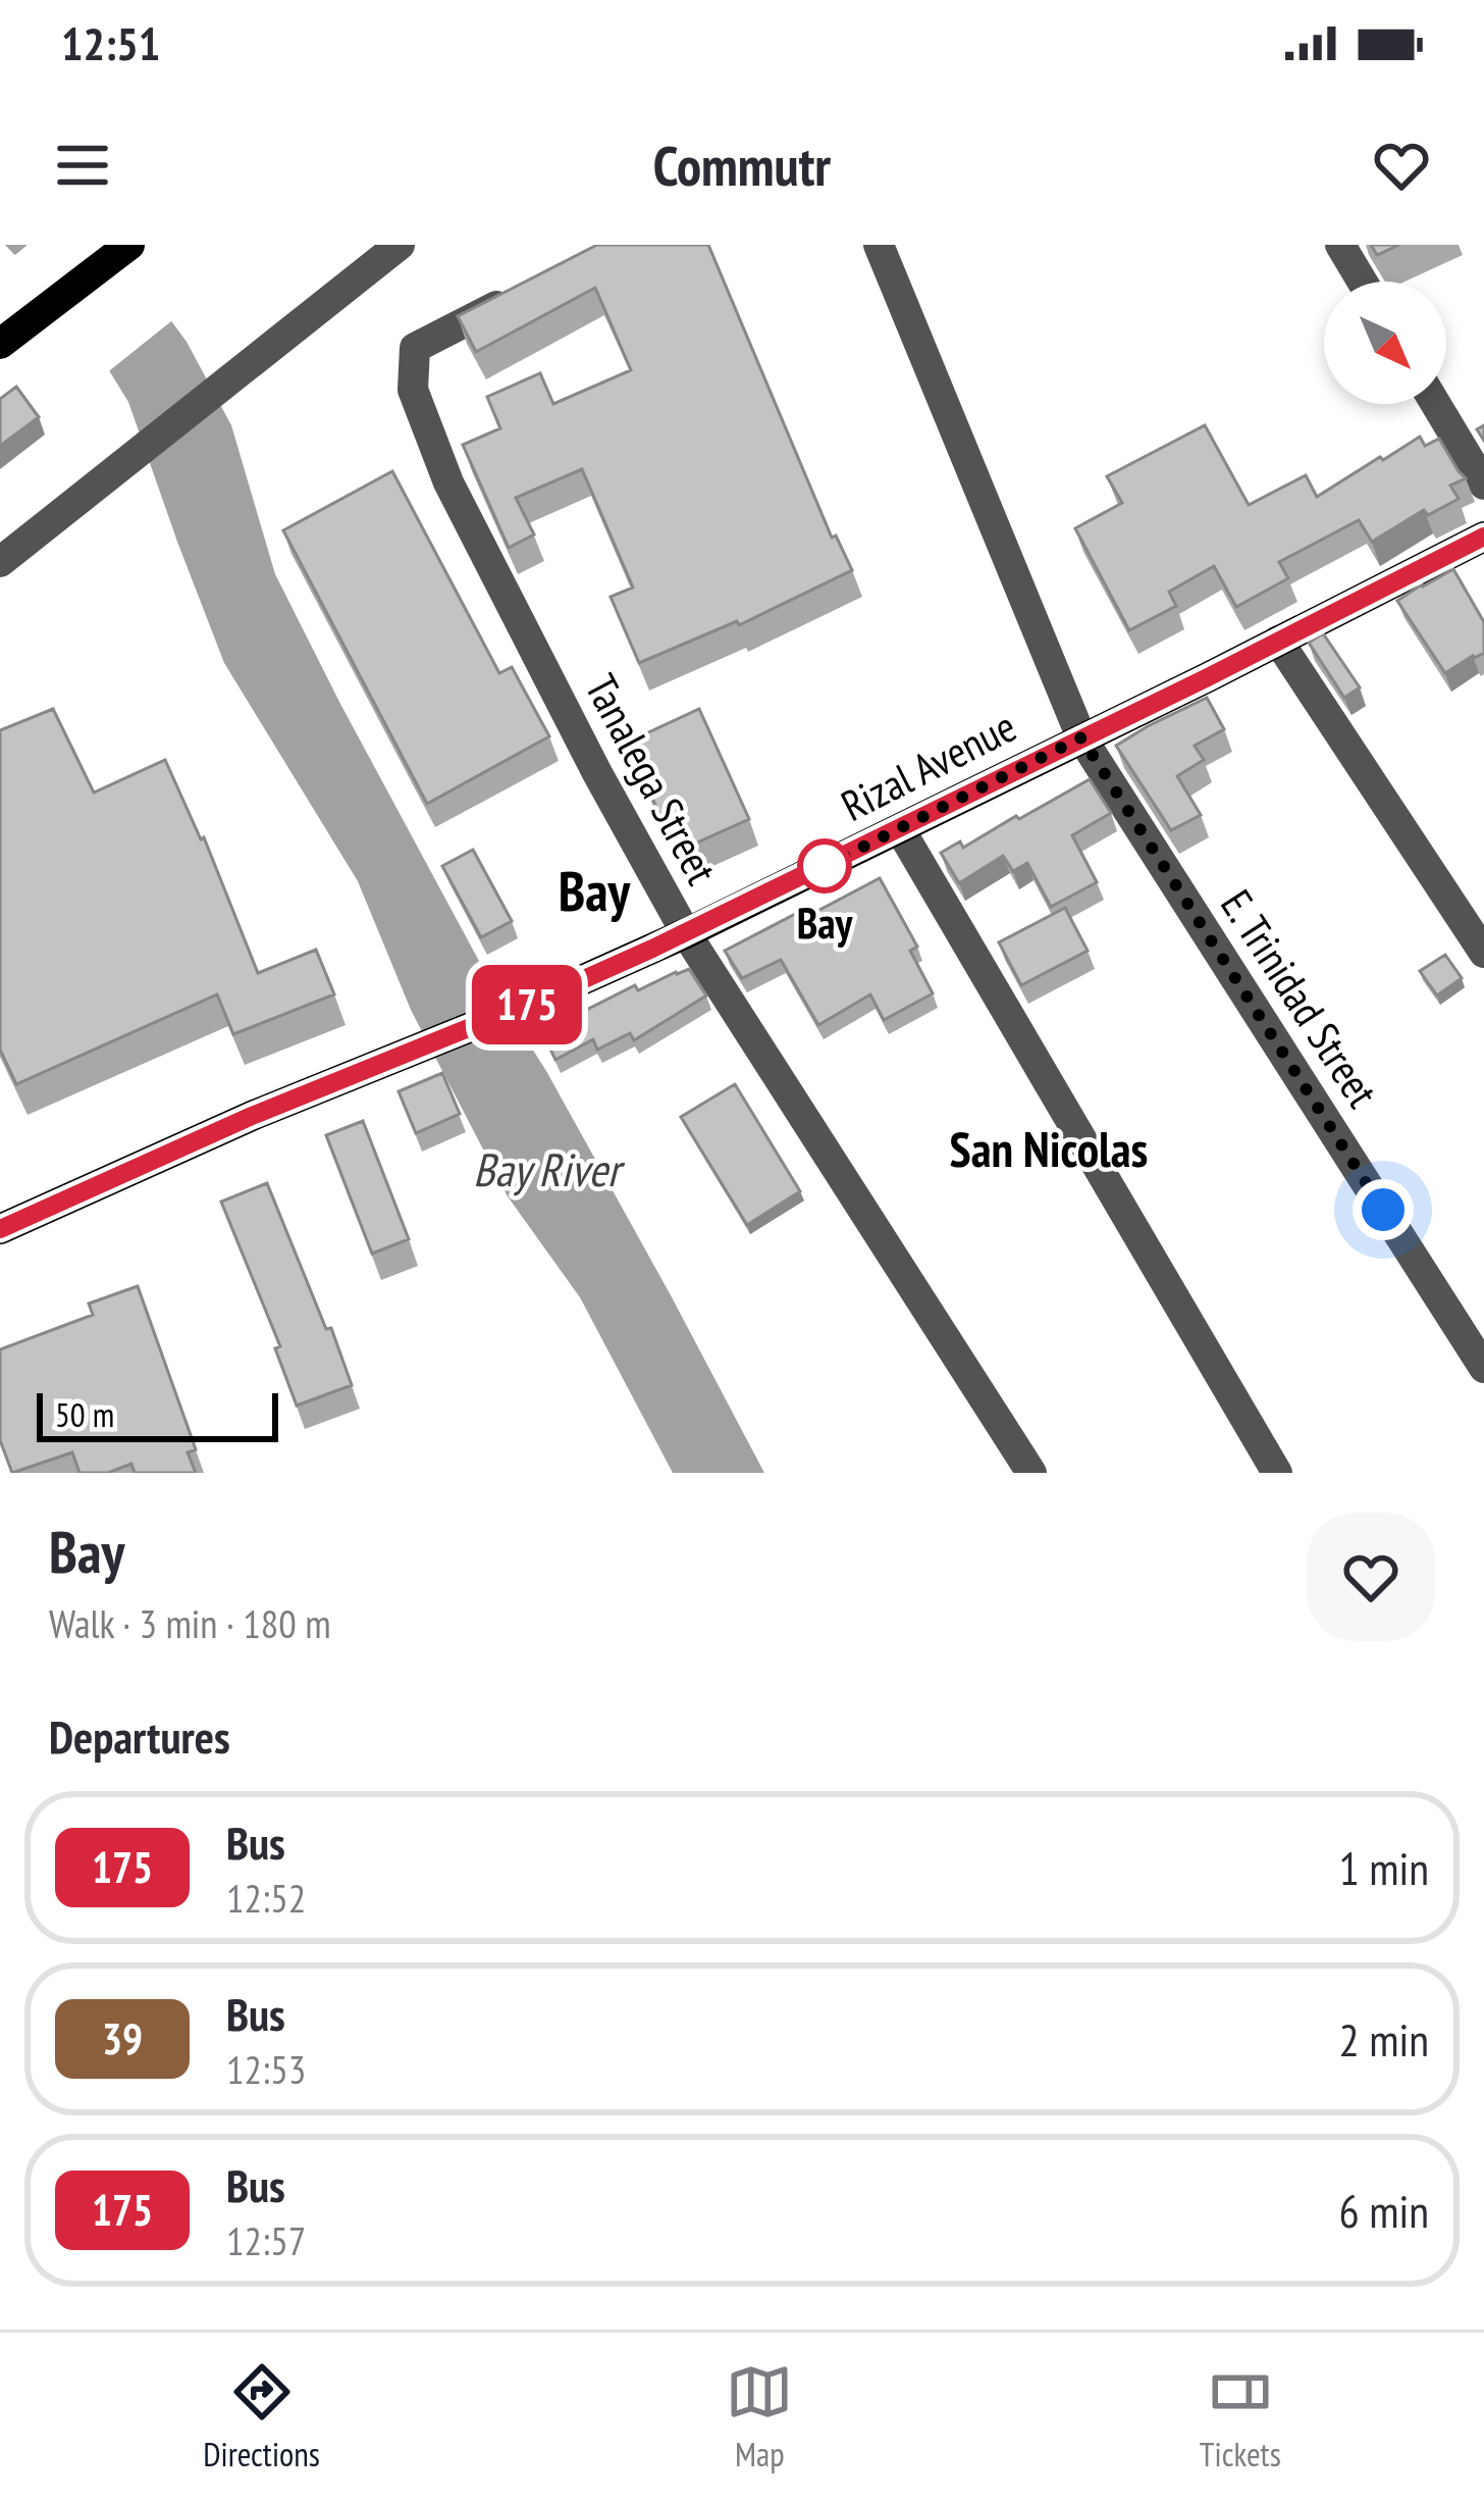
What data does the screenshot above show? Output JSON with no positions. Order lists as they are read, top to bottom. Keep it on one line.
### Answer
{"streets":{"main road":["Rizal Avenue"],"street":["Tanalega Street","E. Trinidad Street"]},"crossings":[["Rizal Avenue","Tanalega Street"],["Rizal Avenue","E. Trinidad Street"]],"districts":["Bay","San Nicolas"],"water":["Bay River"],"places":["Bay"],"lines":["bus line 175"],"scale_bar":"50 m","north":"bottom right","page":{"status":"12:51","header":"Commutr","on_map":"175","scale":"50 m","heading":[["Bay","Walk · 3 min · 180 m"],"Departures"],"list":[{"mark":"175","name":"Bus","note":"12:52","value":"1 min"},{"mark":"39","name":"Bus","note":"12:53","value":"2 min"},{"mark":"175","name":"Bus","note":"12:57","value":"6 min"}],"tabs":["Directions","Map","Tickets"]}}
